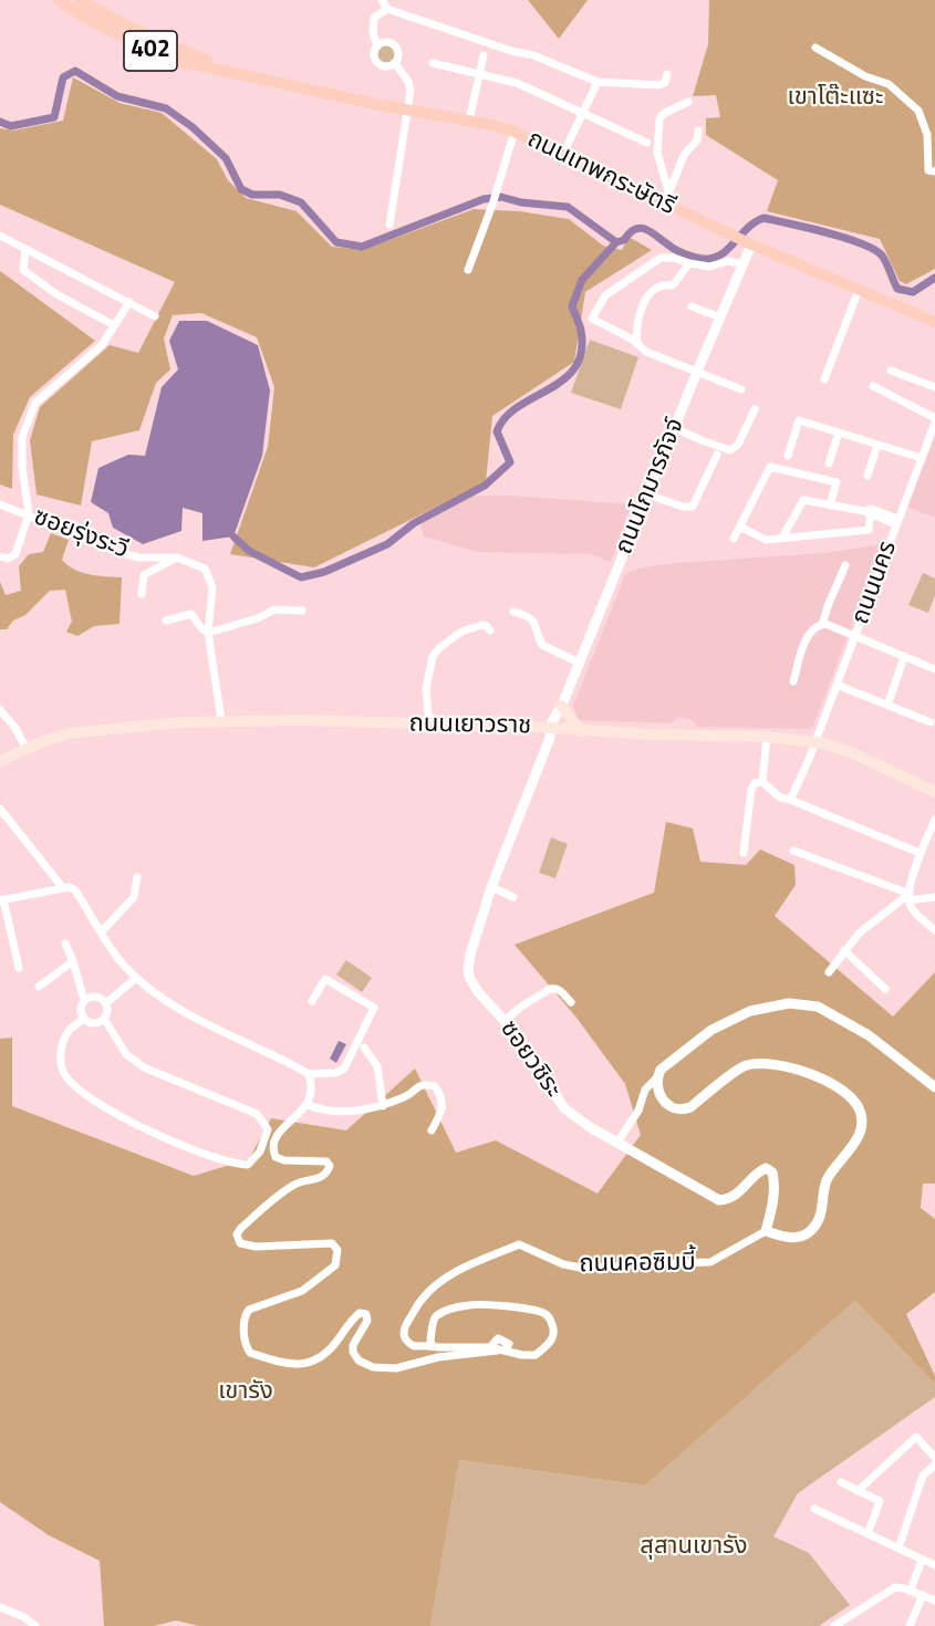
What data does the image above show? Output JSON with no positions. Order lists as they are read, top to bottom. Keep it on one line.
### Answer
{"streets":{"main road":["402","ถนนเทพกระษัตรี","ถนนเยาวราช"],"street":["ถนนโกมารภัจจ์","ซอยรุ่งระวี","ถนนนคร","ซอยวชิระ","ถนนคอซิมบี้"]},"crossings":[["ถนนเทพกระษัตรี","ถนนโกมารภัจจ์"],["ถนนโกมารภัจจ์","ถนนเยาวราช"],["ถนนโกมารภัจจ์","ซอยวชิระ"],["ซอยรุ่งระวี","ถนนเยาวราช"],["ถนนนคร","ถนนเยาวราช"],["ถนนเยาวราช","ซอยวชิระ"],["ซอยวชิระ","ถนนคอซิมบี้"]],"parks":["เขาโต๊ะแซะ","เขารัง","สุสานเขารัง"]}
